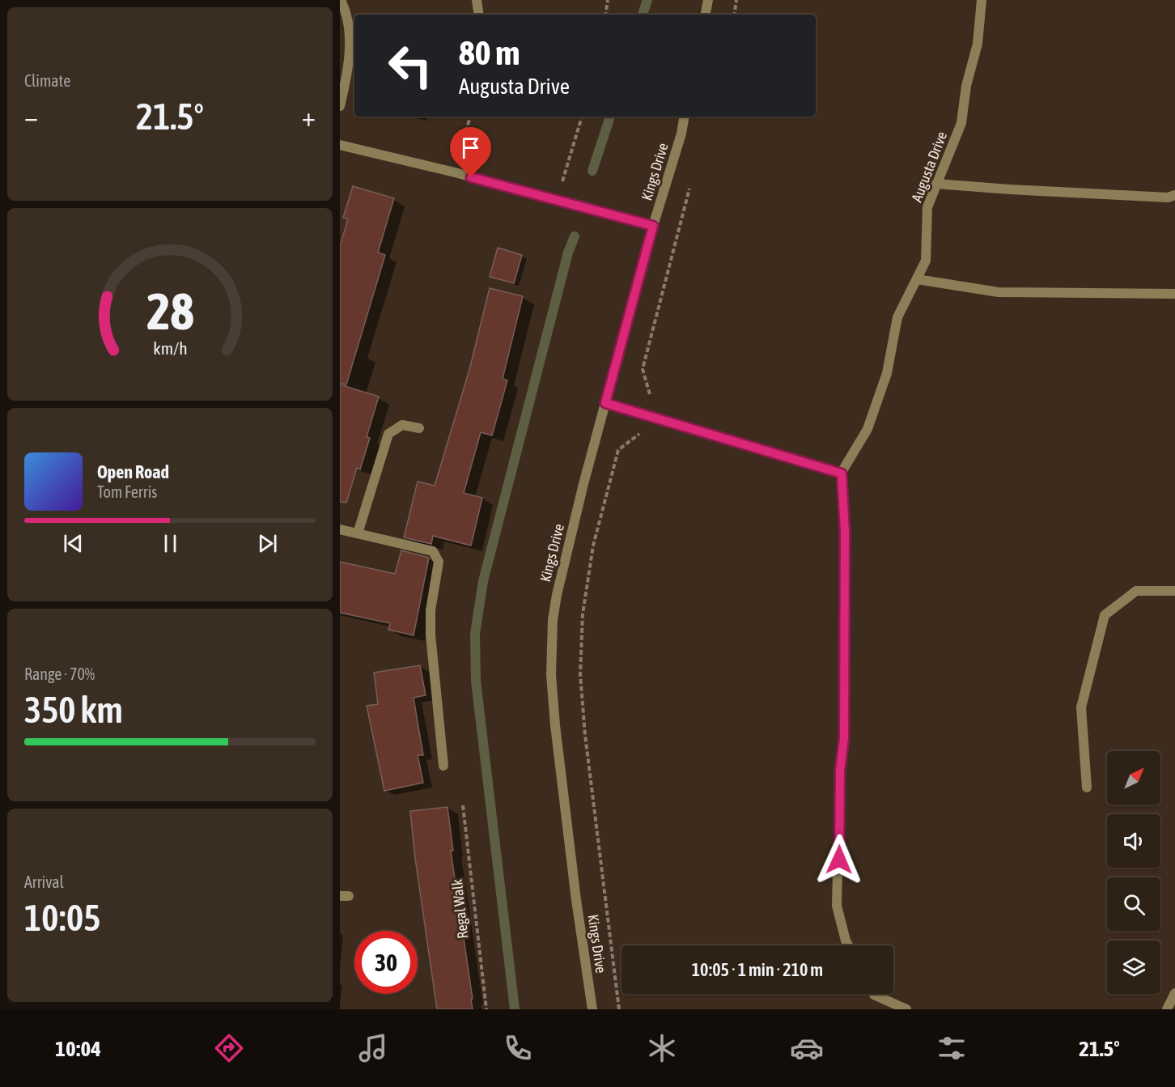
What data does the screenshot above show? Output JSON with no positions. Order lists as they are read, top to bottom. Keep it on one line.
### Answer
{"streets":{"street":["Augusta Drive","Kings Drive"],"path":["Regal Walk"]},"north":"top right","page":{"tile":["Climate",["Range · 70%","350 km"],["Arrival","10:05"]],"turn":["80 m","Augusta Drive"],"heat":["−","21.5°","+"],"song":["Open Road","Tom Ferris"],"limit":"30","trip":"10:05 · 1 min · 210 m","tabs":["10:04","21.5°"],"gauge":["28","km/h"]}}
